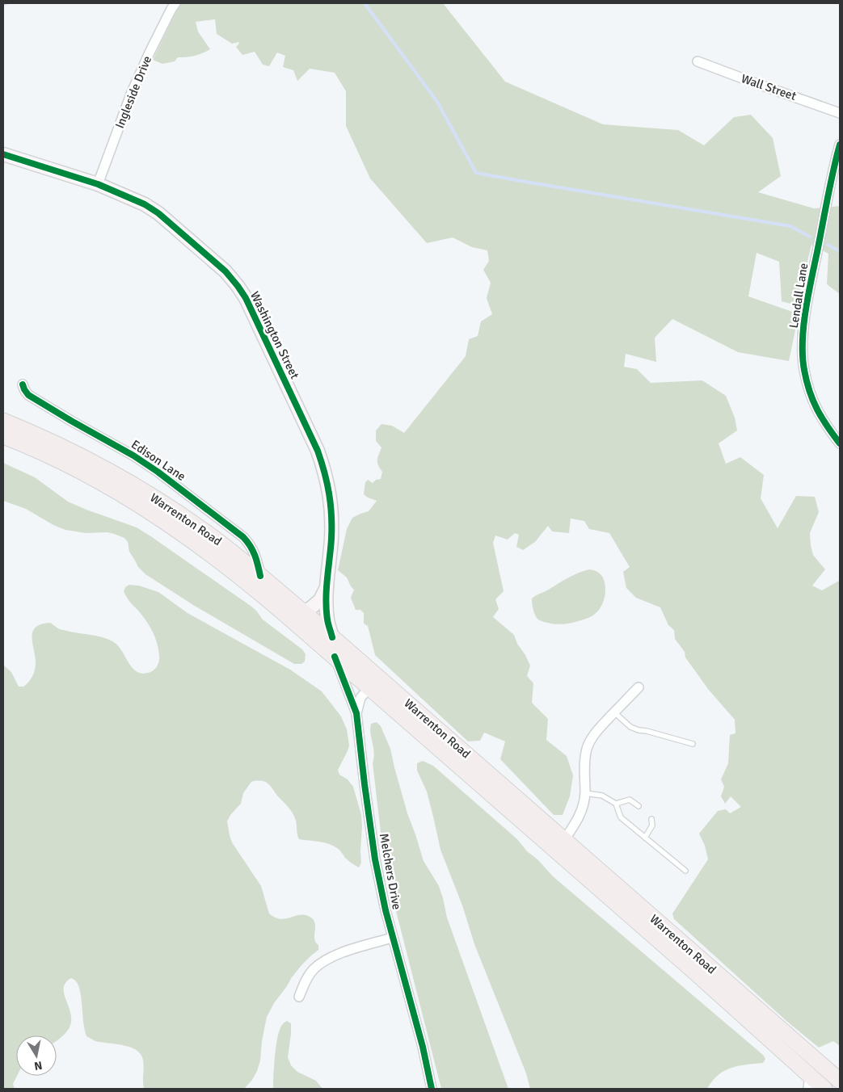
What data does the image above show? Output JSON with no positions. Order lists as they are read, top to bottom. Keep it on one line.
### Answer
{"streets":{"main road":["Warrenton Road"],"street":["Wall Street","Ingleside Drive","Lendall Lane","Washington Street","Edison Lane","Melchers Drive"]},"crossings":[["Ingleside Drive","Washington Street"],["Washington Street","Warrenton Road"],["Edison Lane","Warrenton Road"],["Warrenton Road","Melchers Drive"]],"north":"bottom"}
